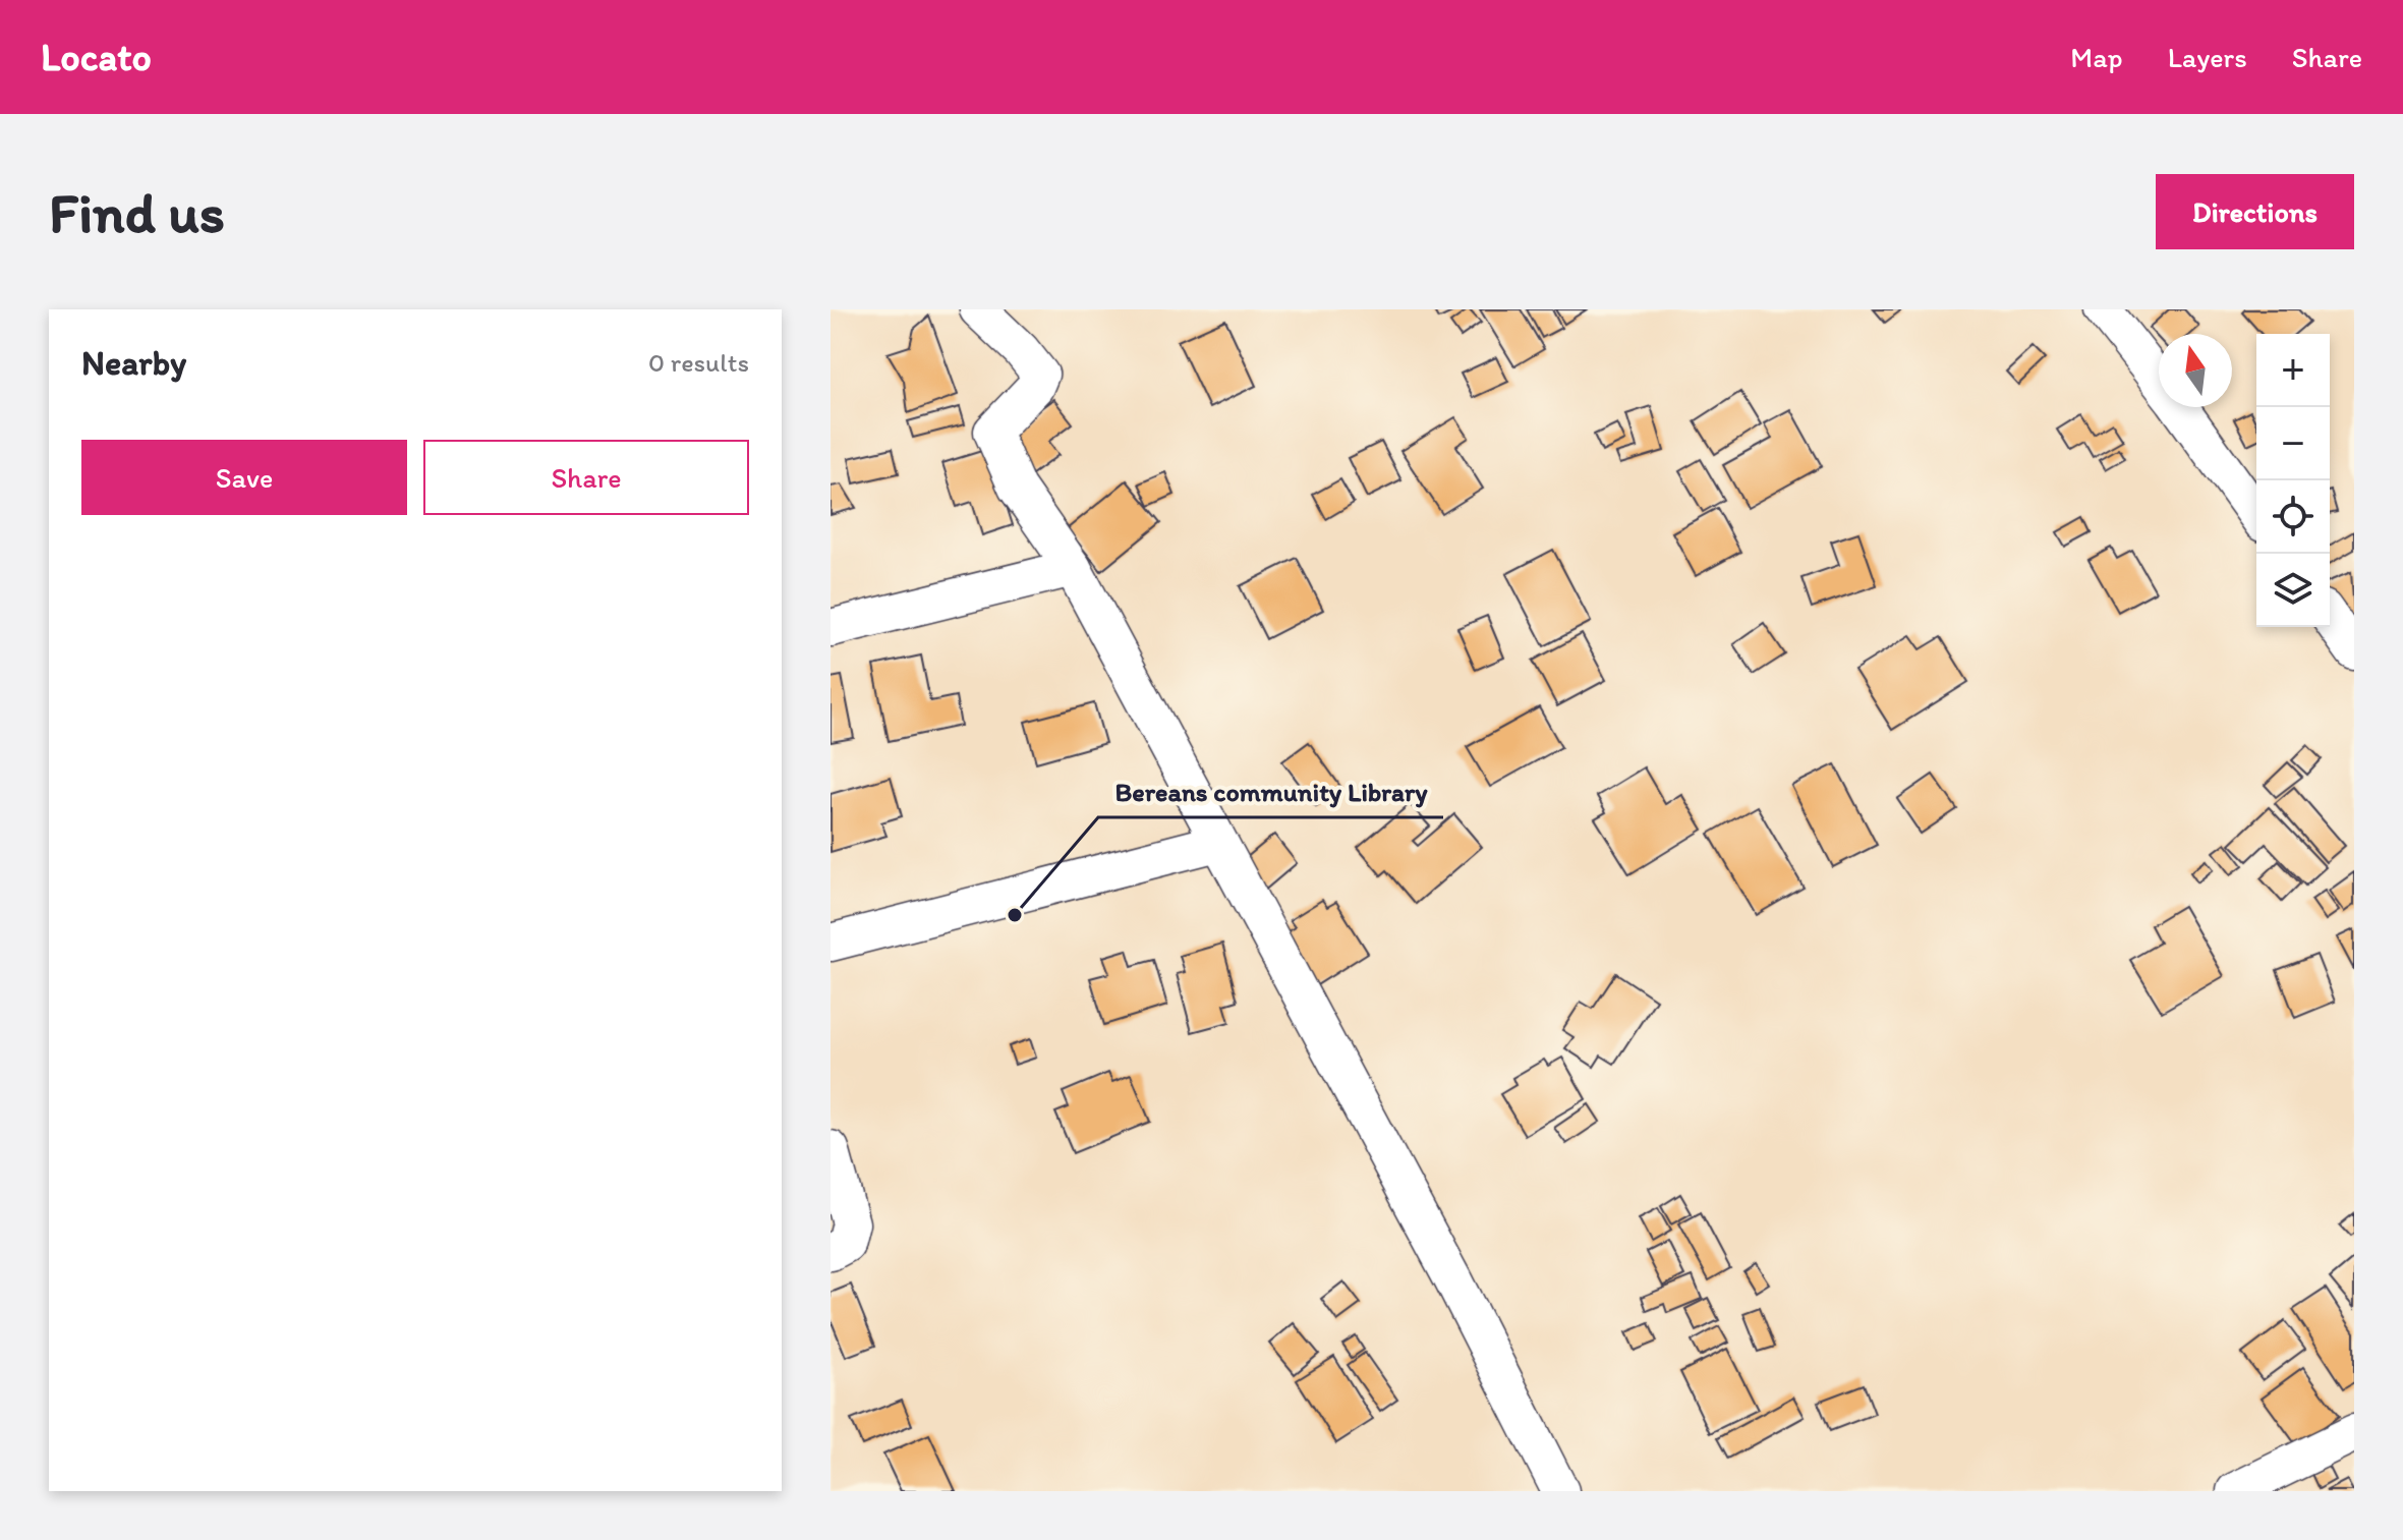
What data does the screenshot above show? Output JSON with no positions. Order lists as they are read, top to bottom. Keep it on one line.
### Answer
{"places":["Bereans community Library"],"north":"top","page":{"header":"Locato","nav":["Map","Layers","Share"],"buttons":["Directions",["Save","Share"]],"title":"Find us","heading":["Nearby","0 results"],"map_buttons":["+","−"]}}
